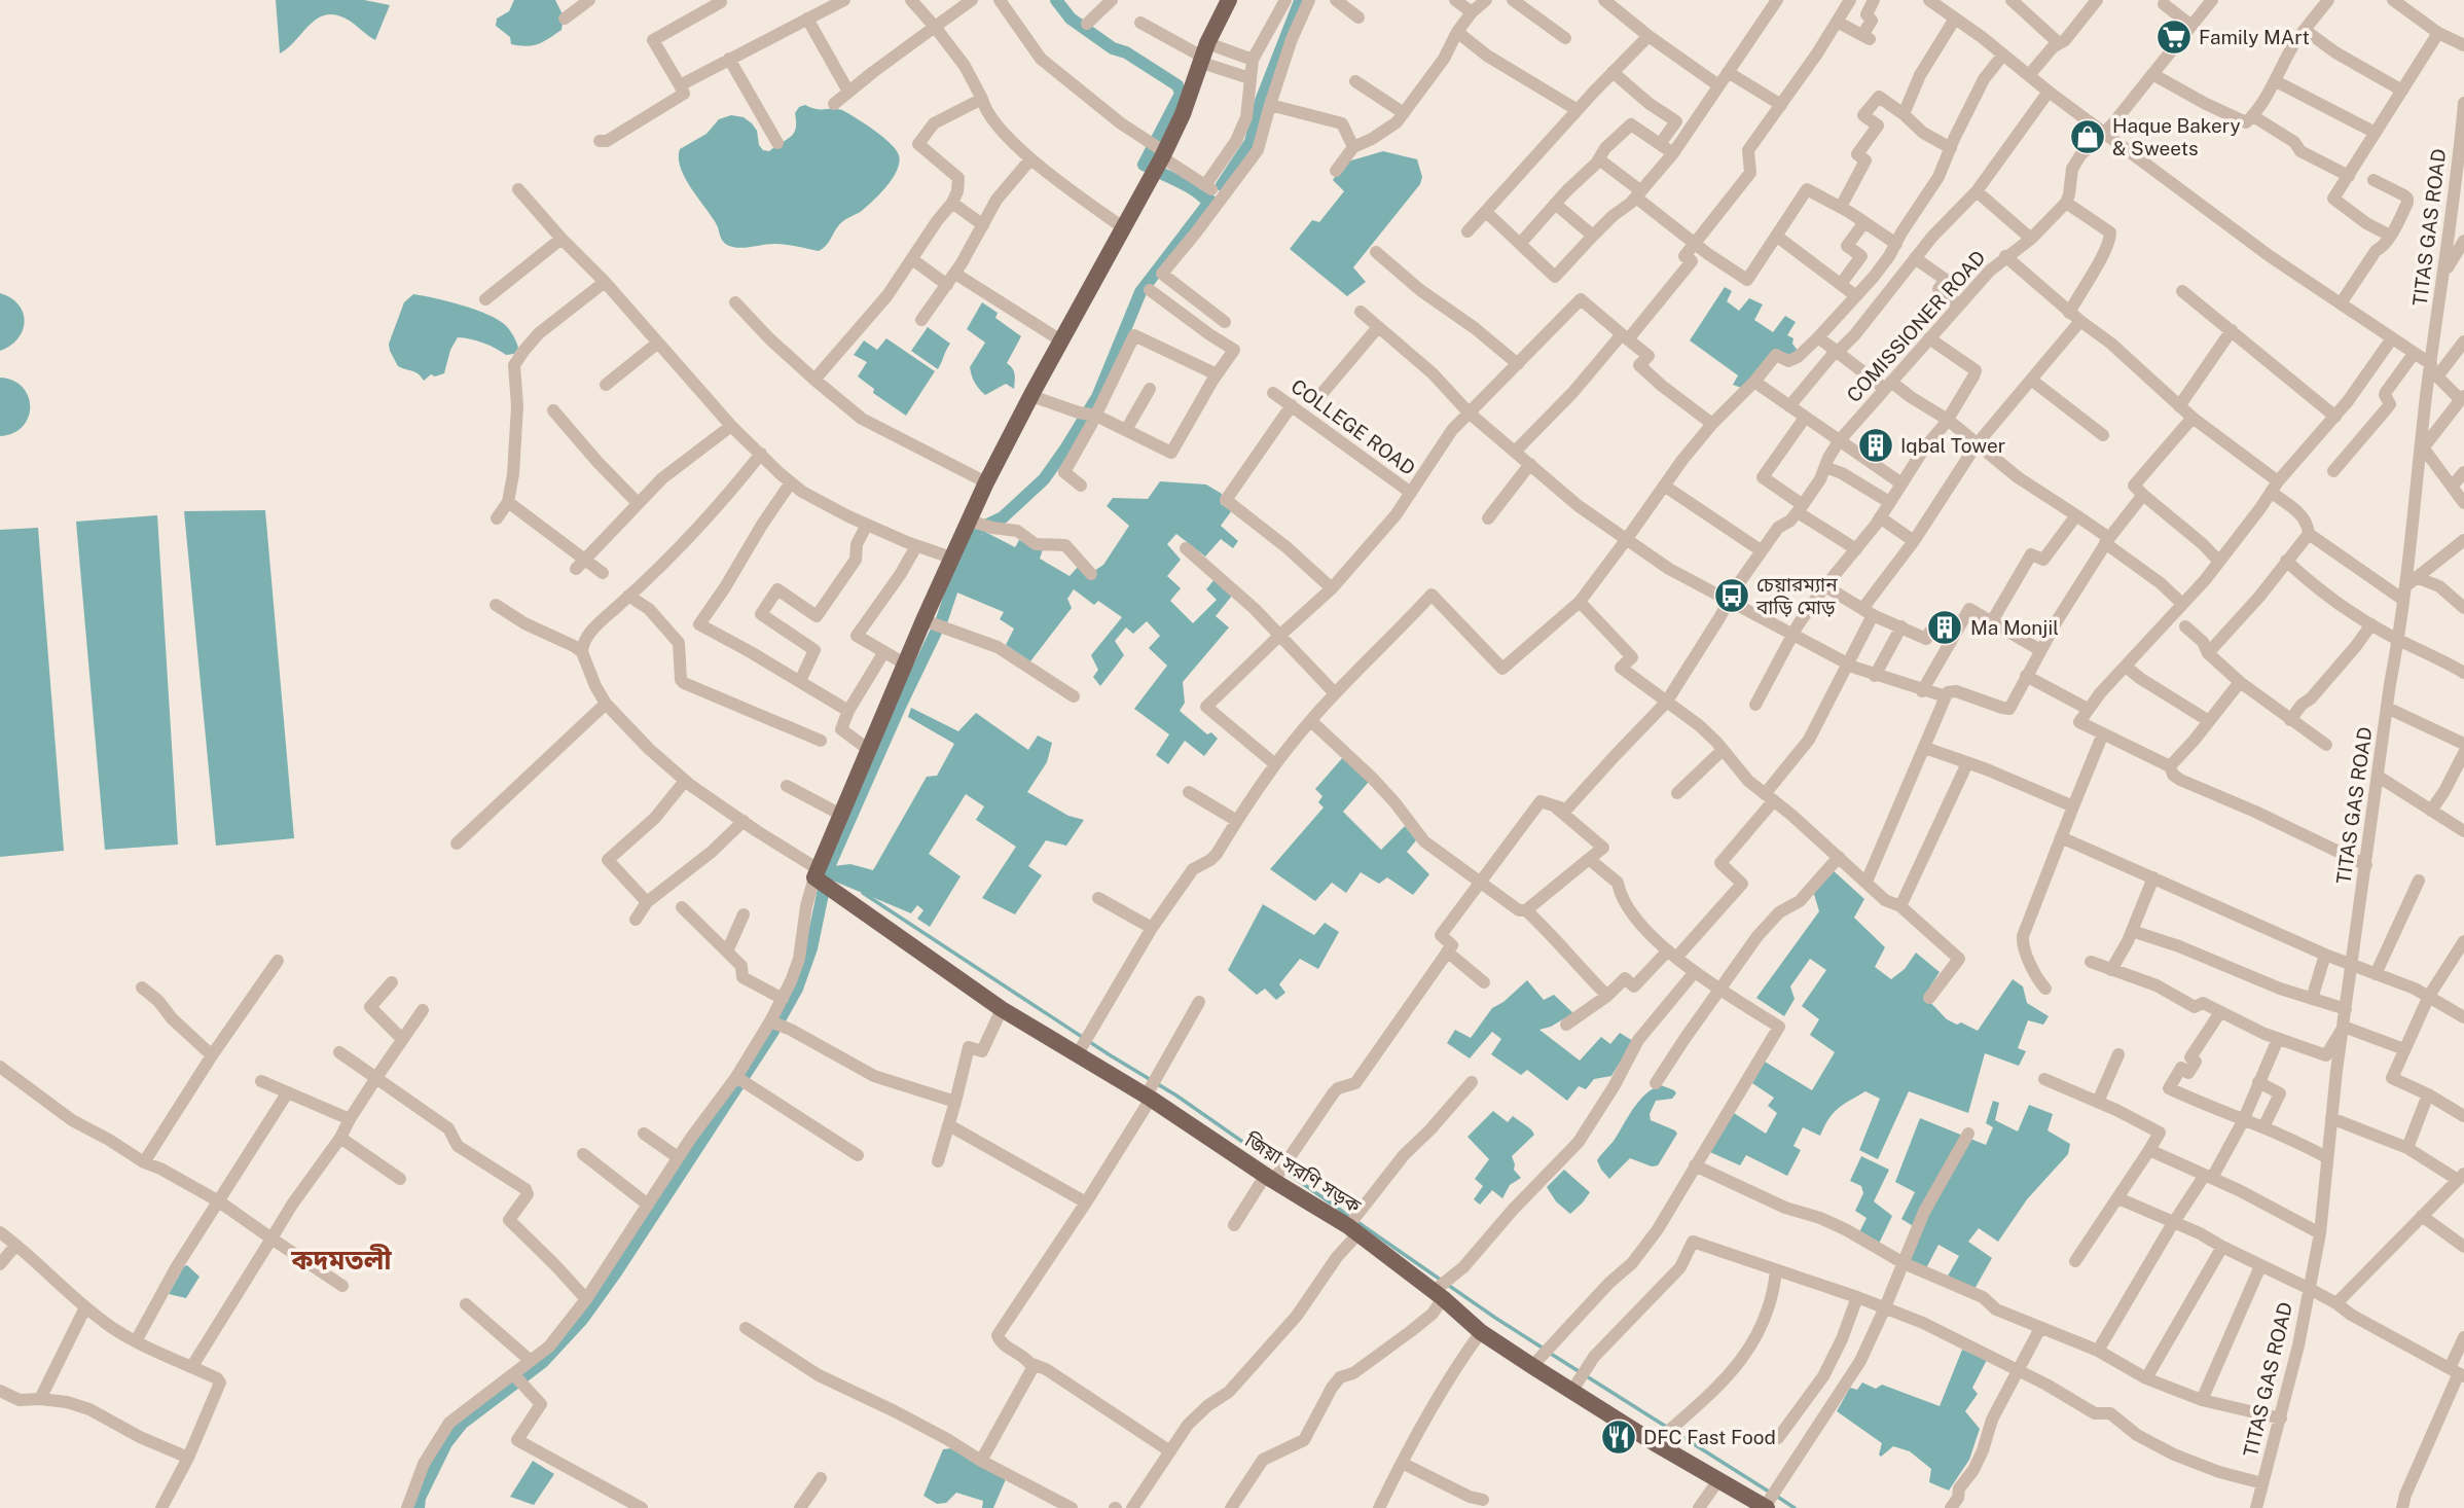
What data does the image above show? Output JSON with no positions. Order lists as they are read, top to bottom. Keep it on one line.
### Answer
{"streets":{"main road":["জিয়া সরণি সড়ক"],"street":["TITAS GAS ROAD","COMISSIONER ROAD","COLLEGE ROAD"]},"districts":["কদমতলী"],"places":{"supermarket":["Family MArt"],"shop":["Haque Bakery & Sweets"],"building":["Iqbal Tower","Ma Monjil"],"bus stop":["চেয়ারম্যান বাড়ি মোড়"],"restaurant":["DFC Fast Food"]}}
